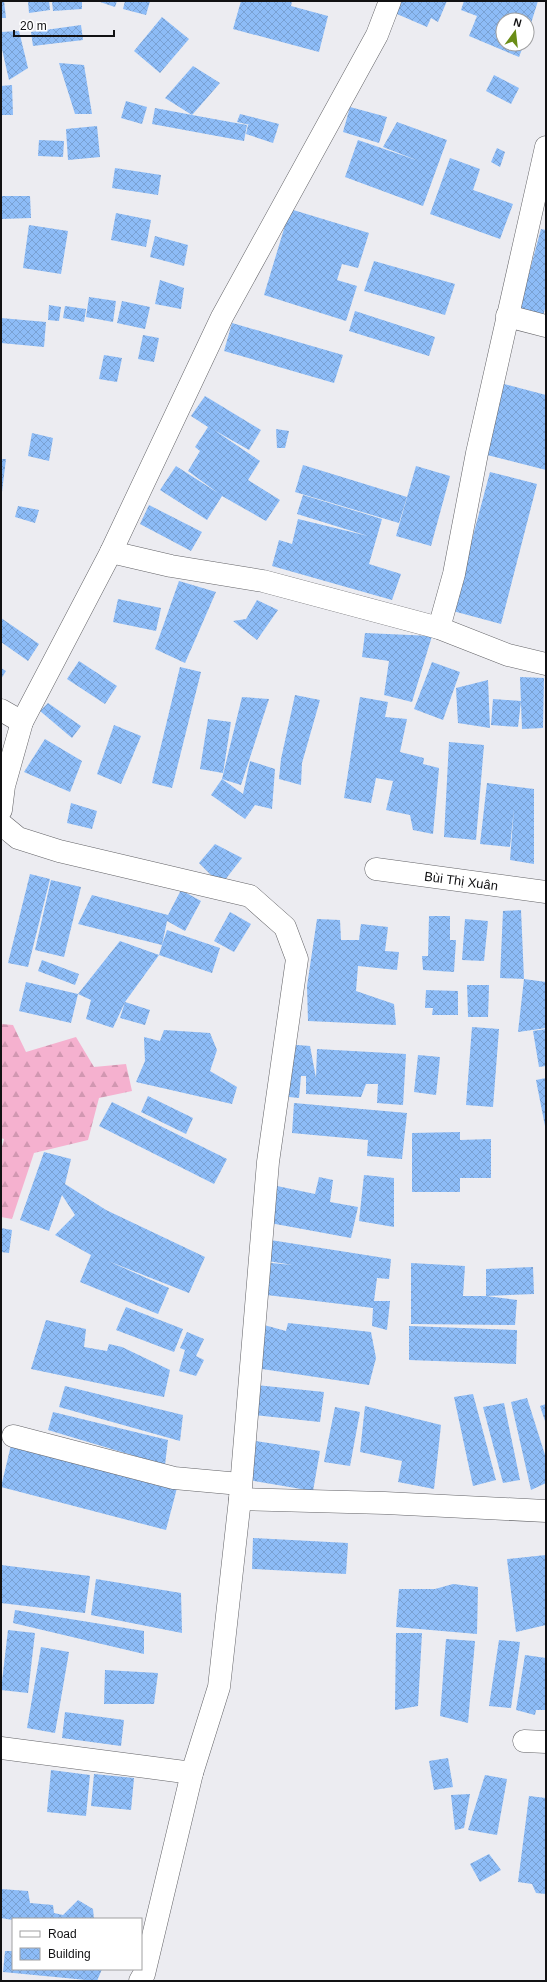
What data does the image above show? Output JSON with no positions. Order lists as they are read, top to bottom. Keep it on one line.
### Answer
{"streets":{"street":["Bùi Thị Xuân"]},"legend":["Road","Building"],"scale_bar":"20 m","north":"top"}
